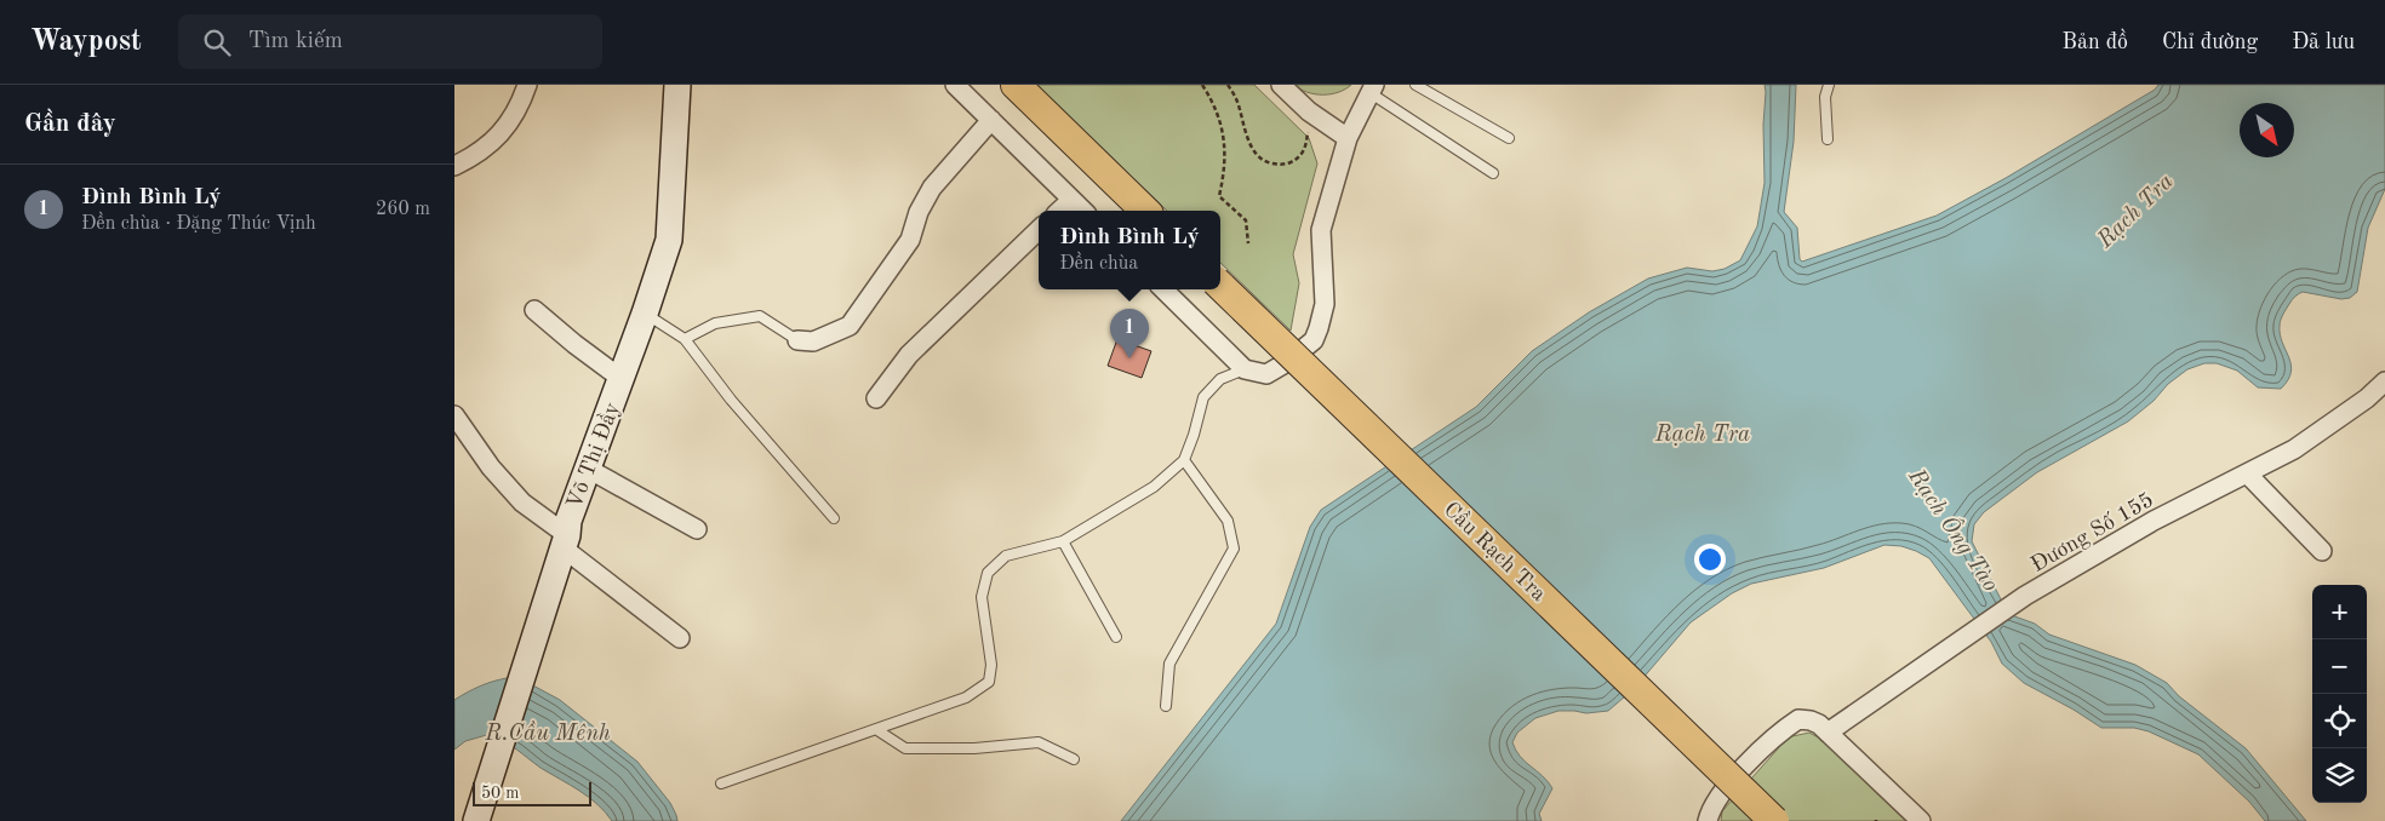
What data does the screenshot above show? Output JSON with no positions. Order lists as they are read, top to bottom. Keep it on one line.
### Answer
{"streets":{"main road":["Cầu Rạch Tra"],"street":["Võ Thị Đầy","Đương Số 155"]},"water":["Rạch Tra","Rạch Ông Tào","R.Cầu Mênh"],"scale_bar":"50 m","north":"bottom right","page":{"header":"Waypost","search":"Tìm kiếm","nav":["Bản đồ","Chỉ đường","Đã lưu"],"heading":"Gần đây","list":[{"mark":"1","name":"Đình Bình Lý","note":"Đền chùa · Đặng Thúc Vịnh","value":"260 m"}],"popup":["Đình Bình Lý","Đền chùa"],"pins":"1","map_buttons":["+","−"],"scale":"50 m"}}
